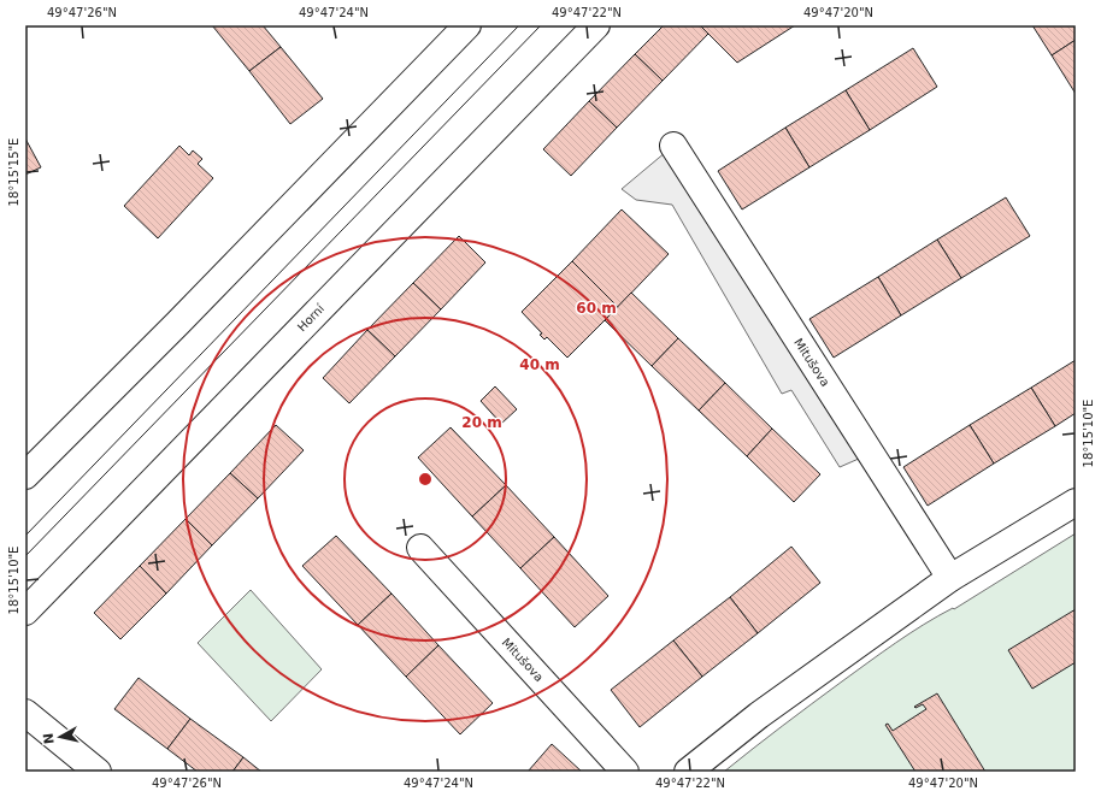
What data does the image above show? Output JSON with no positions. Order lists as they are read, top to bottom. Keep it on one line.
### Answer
{"streets":{"street":["Horní","Mitušova"]},"north":"left","coordinates":["49°47'26\"N","49°47'24\"N","49°47'22\"N","49°47'20\"N","18°15'15\"E","18°15'10\"E"],"rings":["60 m","40 m","20 m"]}
